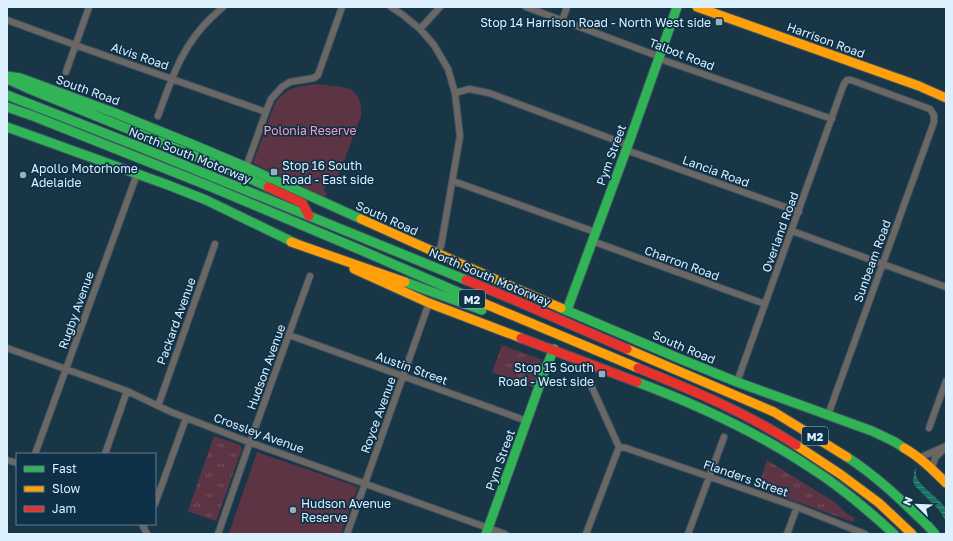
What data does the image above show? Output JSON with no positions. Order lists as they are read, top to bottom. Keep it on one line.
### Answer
{"streets":{"main road":["Harrison Road","South Road","North South Motorway","Pym Street","M2"],"street":["Talbot Road","Alvis Road","Lancia Road","Overland Road","Sunbeam Road","Charron Road","Rugby Avenue","Packard Avenue","Hudson Avenue","Austin Street","Royce Avenue","Crossley Avenue","Flanders Street"]},"crossings":[["Talbot Road","Pym Street"],["Talbot Road","Overland Road"],["South Road","Pym Street"],["South Road","Overland Road"],["South Road","Sunbeam Road"],["Pym Street","Lancia Road"],["Pym Street","Charron Road"],["Pym Street","Austin Street"],["Pym Street","Crossley Avenue"],["Lancia Road","Overland Road"],["Overland Road","Sunbeam Road"],["Overland Road","Charron Road"],["Rugby Avenue","Crossley Avenue"],["Packard Avenue","Crossley Avenue"],["Hudson Avenue","Austin Street"],["Hudson Avenue","Crossley Avenue"],["Austin Street","Royce Avenue"],["Royce Avenue","Crossley Avenue"]],"parks":["Polonia Reserve"],"places":{"transit":["Stop 14 Harrison Road - North West side","Stop 16 South Road - East side","Stop 15 South Road - West side"],"other":["Apollo Motorhome Adelaide","Hudson Avenue Reserve"]},"legend":["Fast","Slow","Jam"],"north":"top left"}
